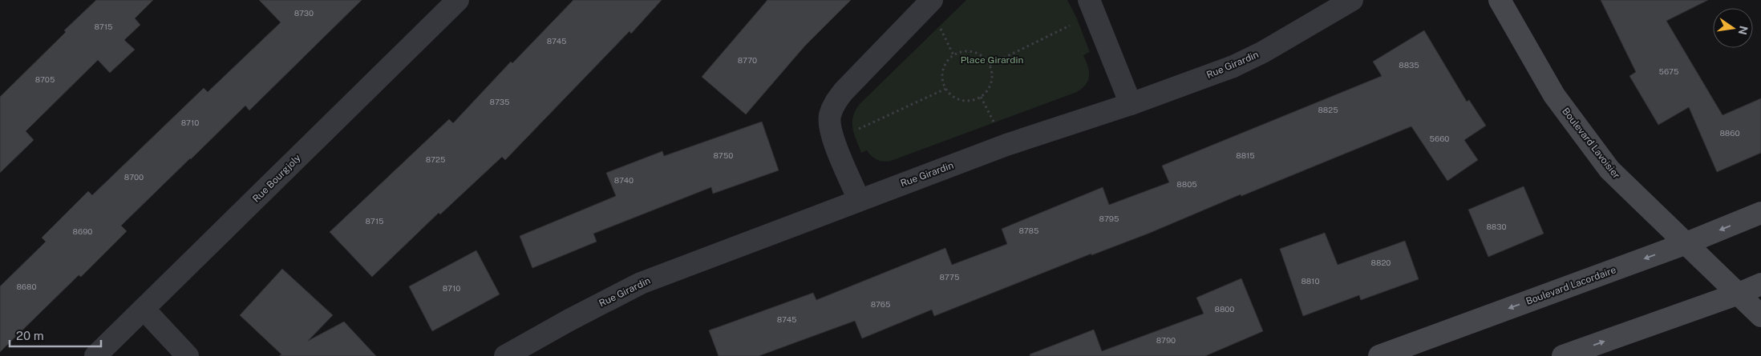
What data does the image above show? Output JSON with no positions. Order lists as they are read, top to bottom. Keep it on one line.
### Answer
{"streets":{"main road":["Boulevard Lavoisier","Boulevard Lacordaire"],"street":["Rue Girardin","Rue Bourgjoly"]},"crossings":[["Boulevard Lavoisier","Boulevard Lacordaire"]],"parks":["Place Girardin"],"house_numbers":["8730","8715","8745","8770","8835","5675","8705","8735","8825","8710","8860","5660","8750","8815","8725","8700","8740","8805","8795","8715","8830","8785","8690","8820","8775","8810","8680","8710","8765","8800","8745","8790"],"scale_bar":"20 m","north":"right"}
